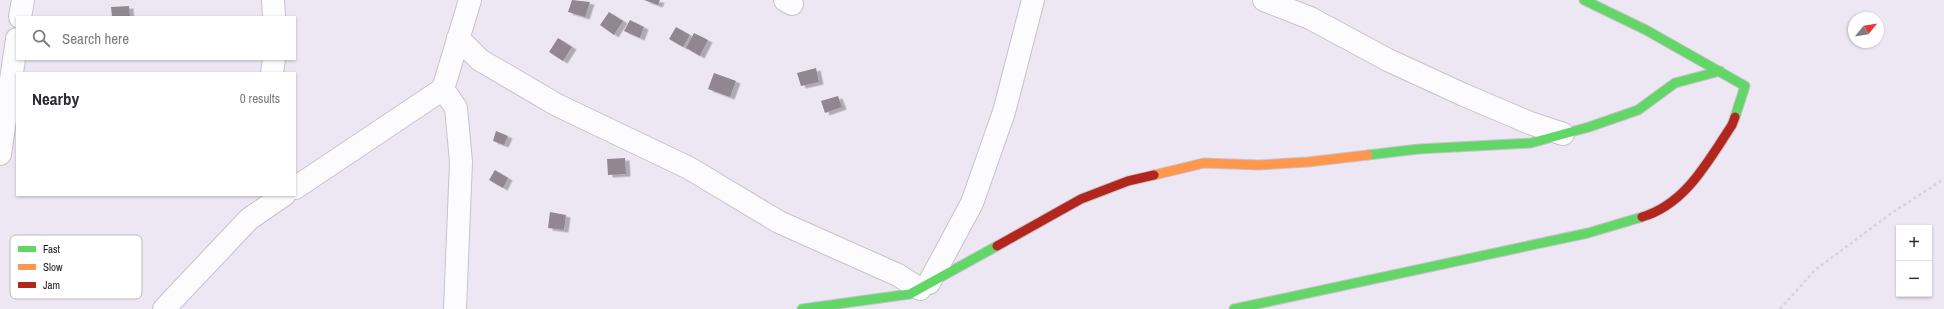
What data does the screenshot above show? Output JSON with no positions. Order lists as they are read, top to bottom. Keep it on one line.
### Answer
{"legend":["Fast","Slow","Jam"],"north":"top right","page":{"search":"Search here","heading":["Nearby","0 results"],"map_buttons":["+","−"]}}
